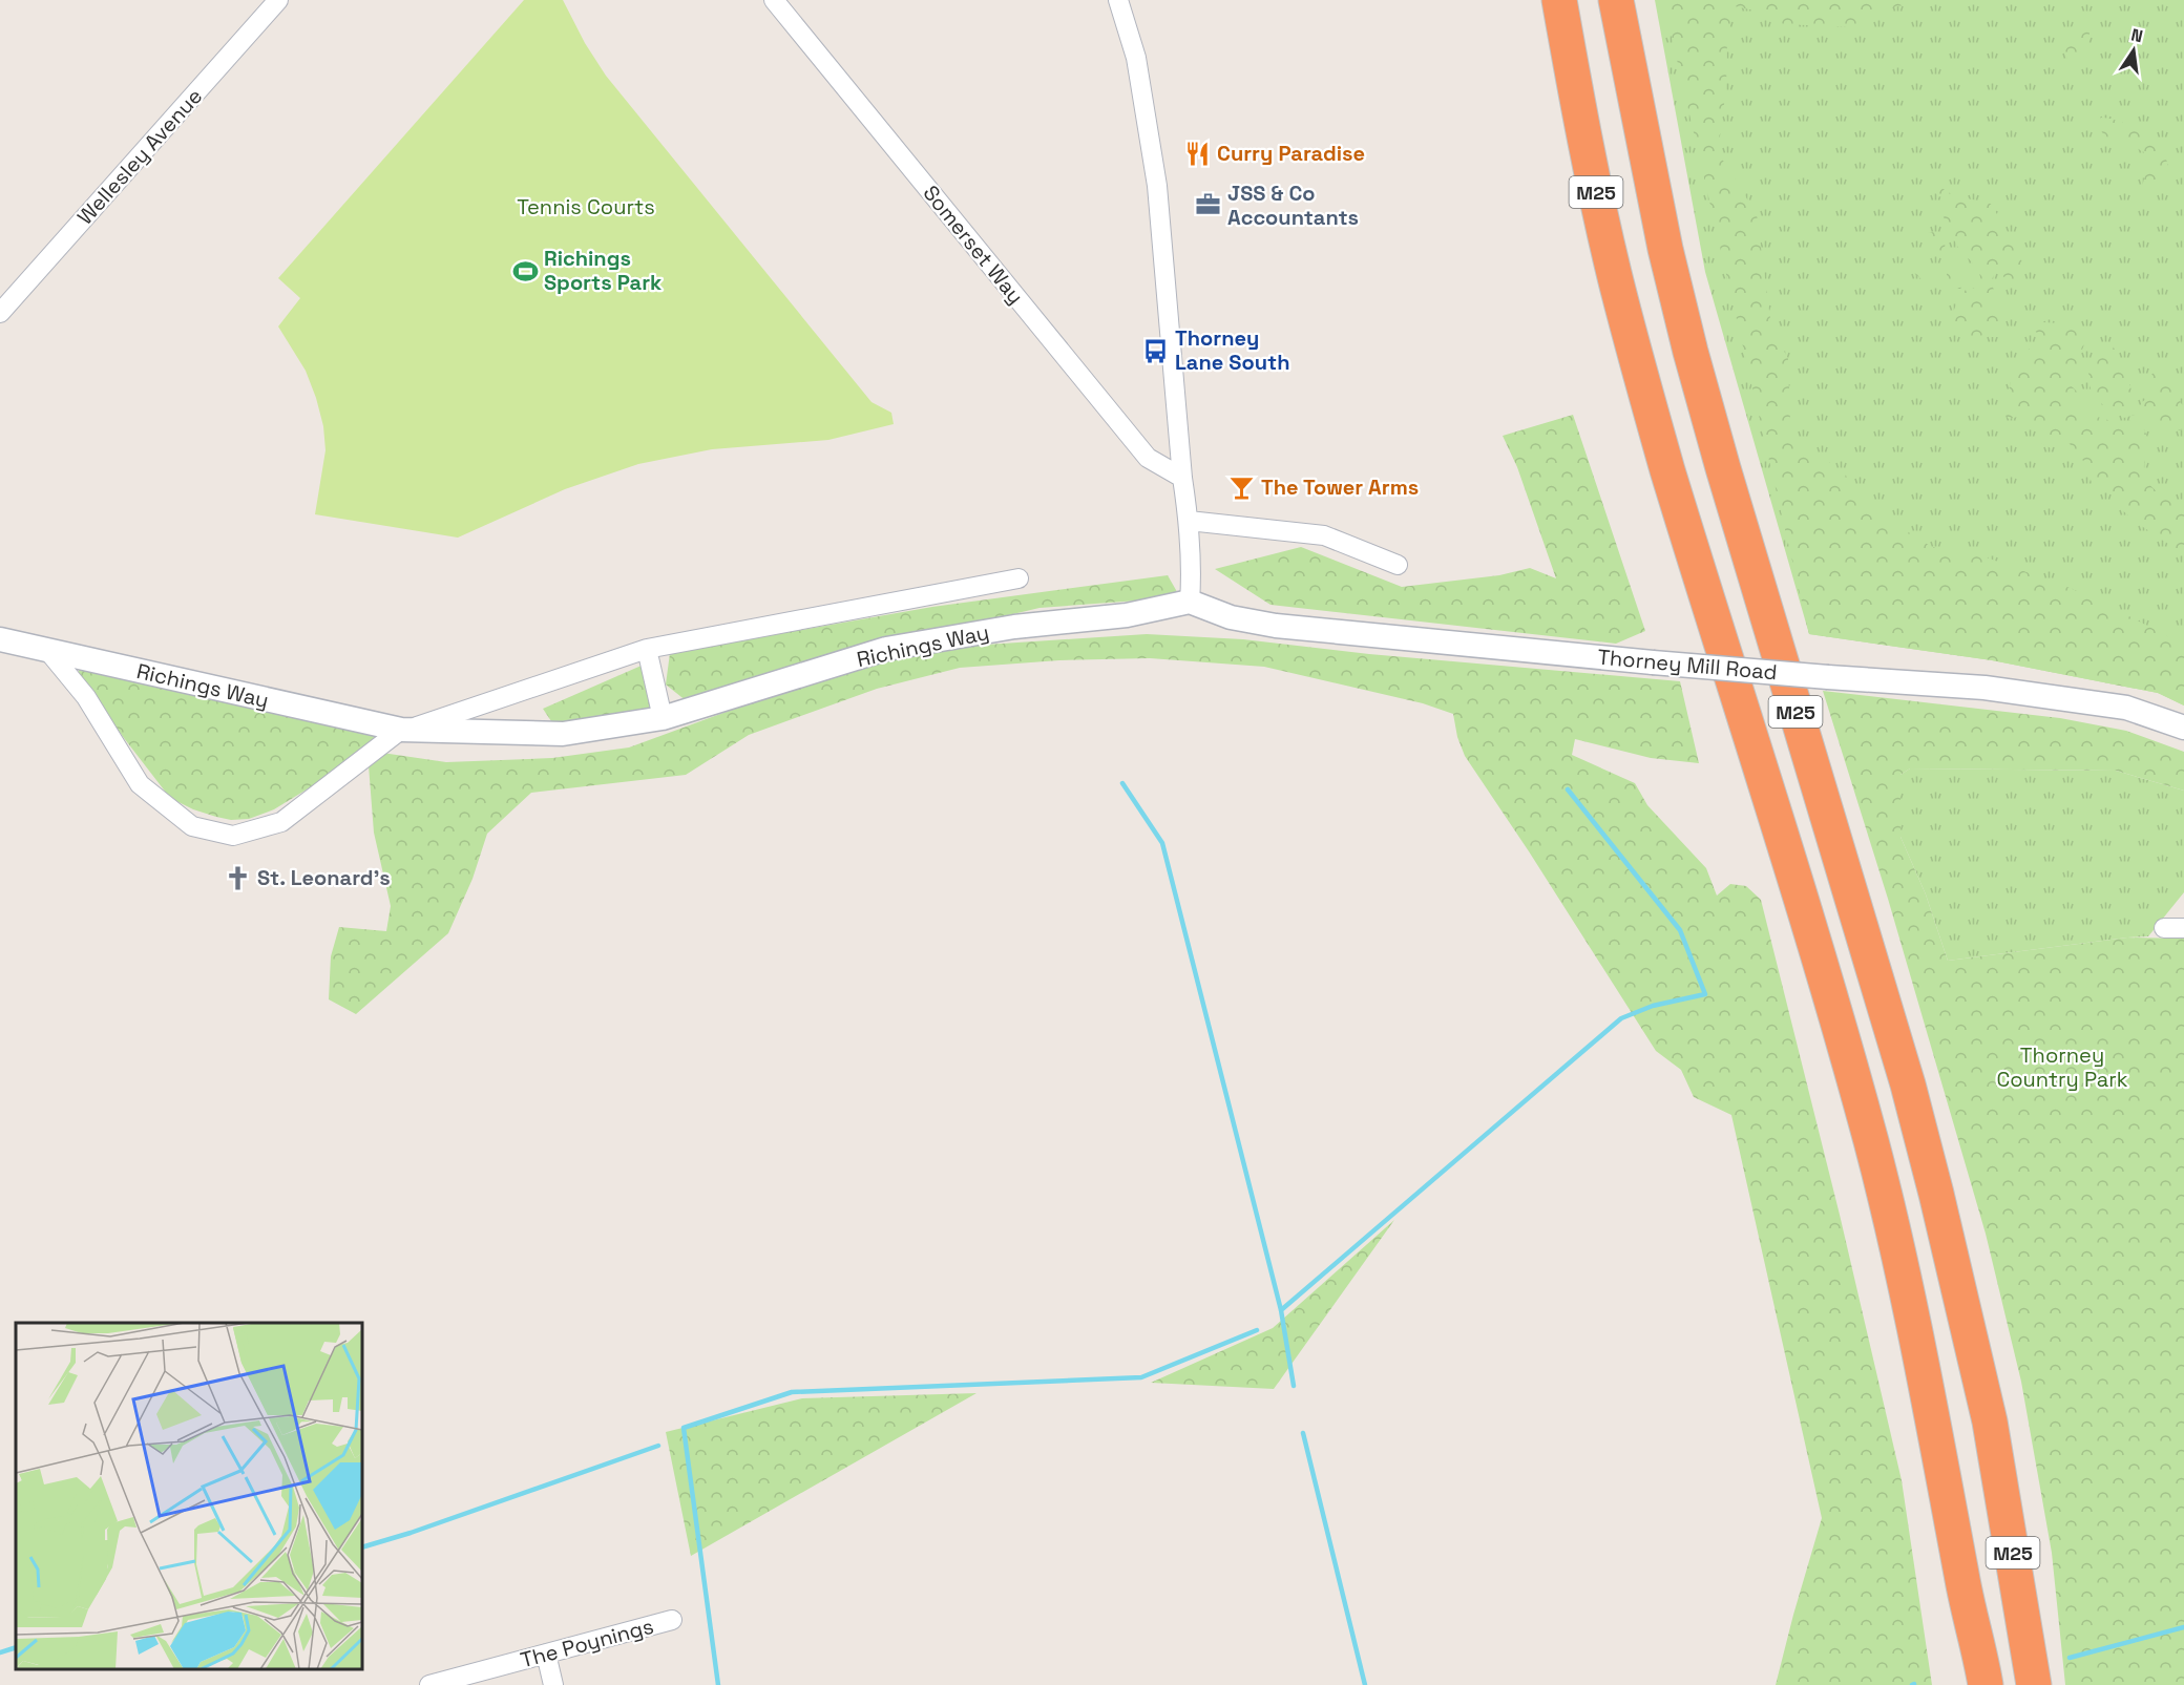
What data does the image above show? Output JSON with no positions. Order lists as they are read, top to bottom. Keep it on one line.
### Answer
{"streets":{"highway":["M25"],"street":["Wellesley Avenue","Somerset Way","Richings Way","Thorney Mill Road","The Poynings"]},"crossings":[["Richings Way","Thorney Mill Road"]],"parks":["Tennis Courts","Thorney Country Park"],"places":{"restaurant":["Curry Paradise"],"office":["JSS & Co Accountants"],"sports":["Richings Sports Park"],"bus stop":["Thorney Lane South"],"bar":["The Tower Arms"],"church":["St. Leonard's"]},"north":"top"}
